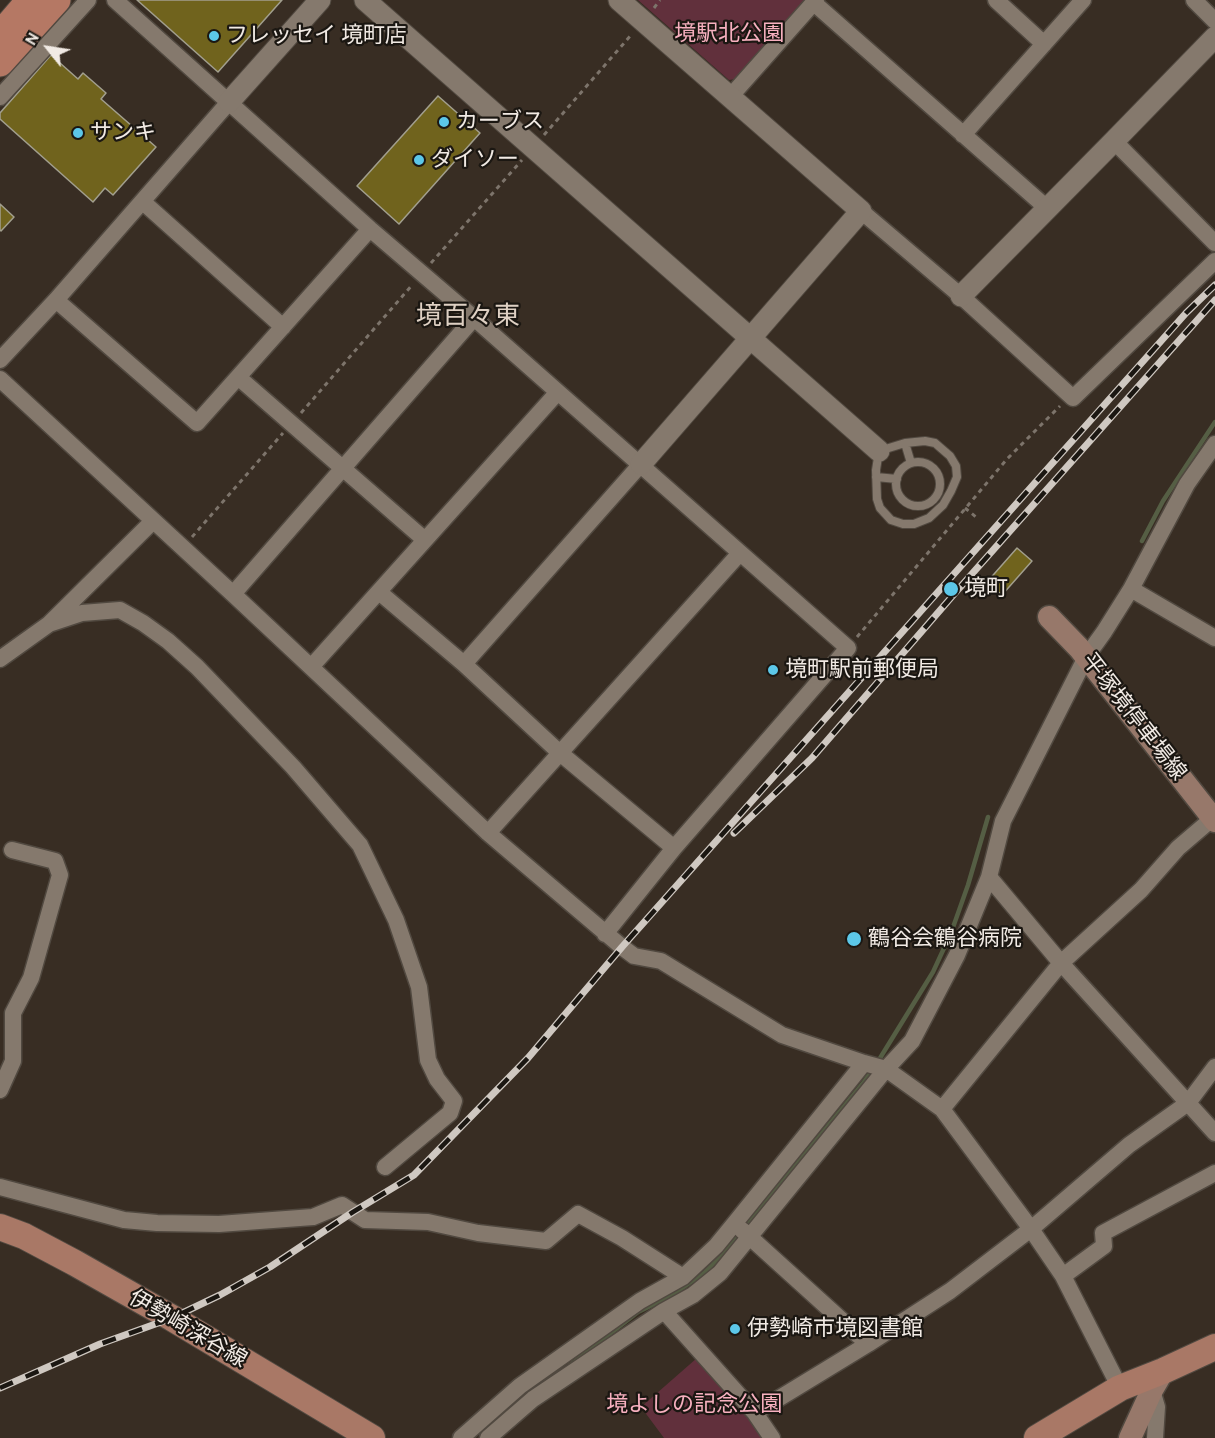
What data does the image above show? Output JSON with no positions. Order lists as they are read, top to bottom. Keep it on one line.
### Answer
{"streets":{"main road":["平塚境停車場線","伊勢崎深谷線"]},"districts":["境百々東"],"parks":["境駅北公園","境よしの記念公園"],"places":["フレッセイ 境町店","カーブス","サンキ","ダイソー","境町","境町駅前郵便局","鶴谷会鶴谷病院","伊勢崎市境図書館"],"north":"top left"}
